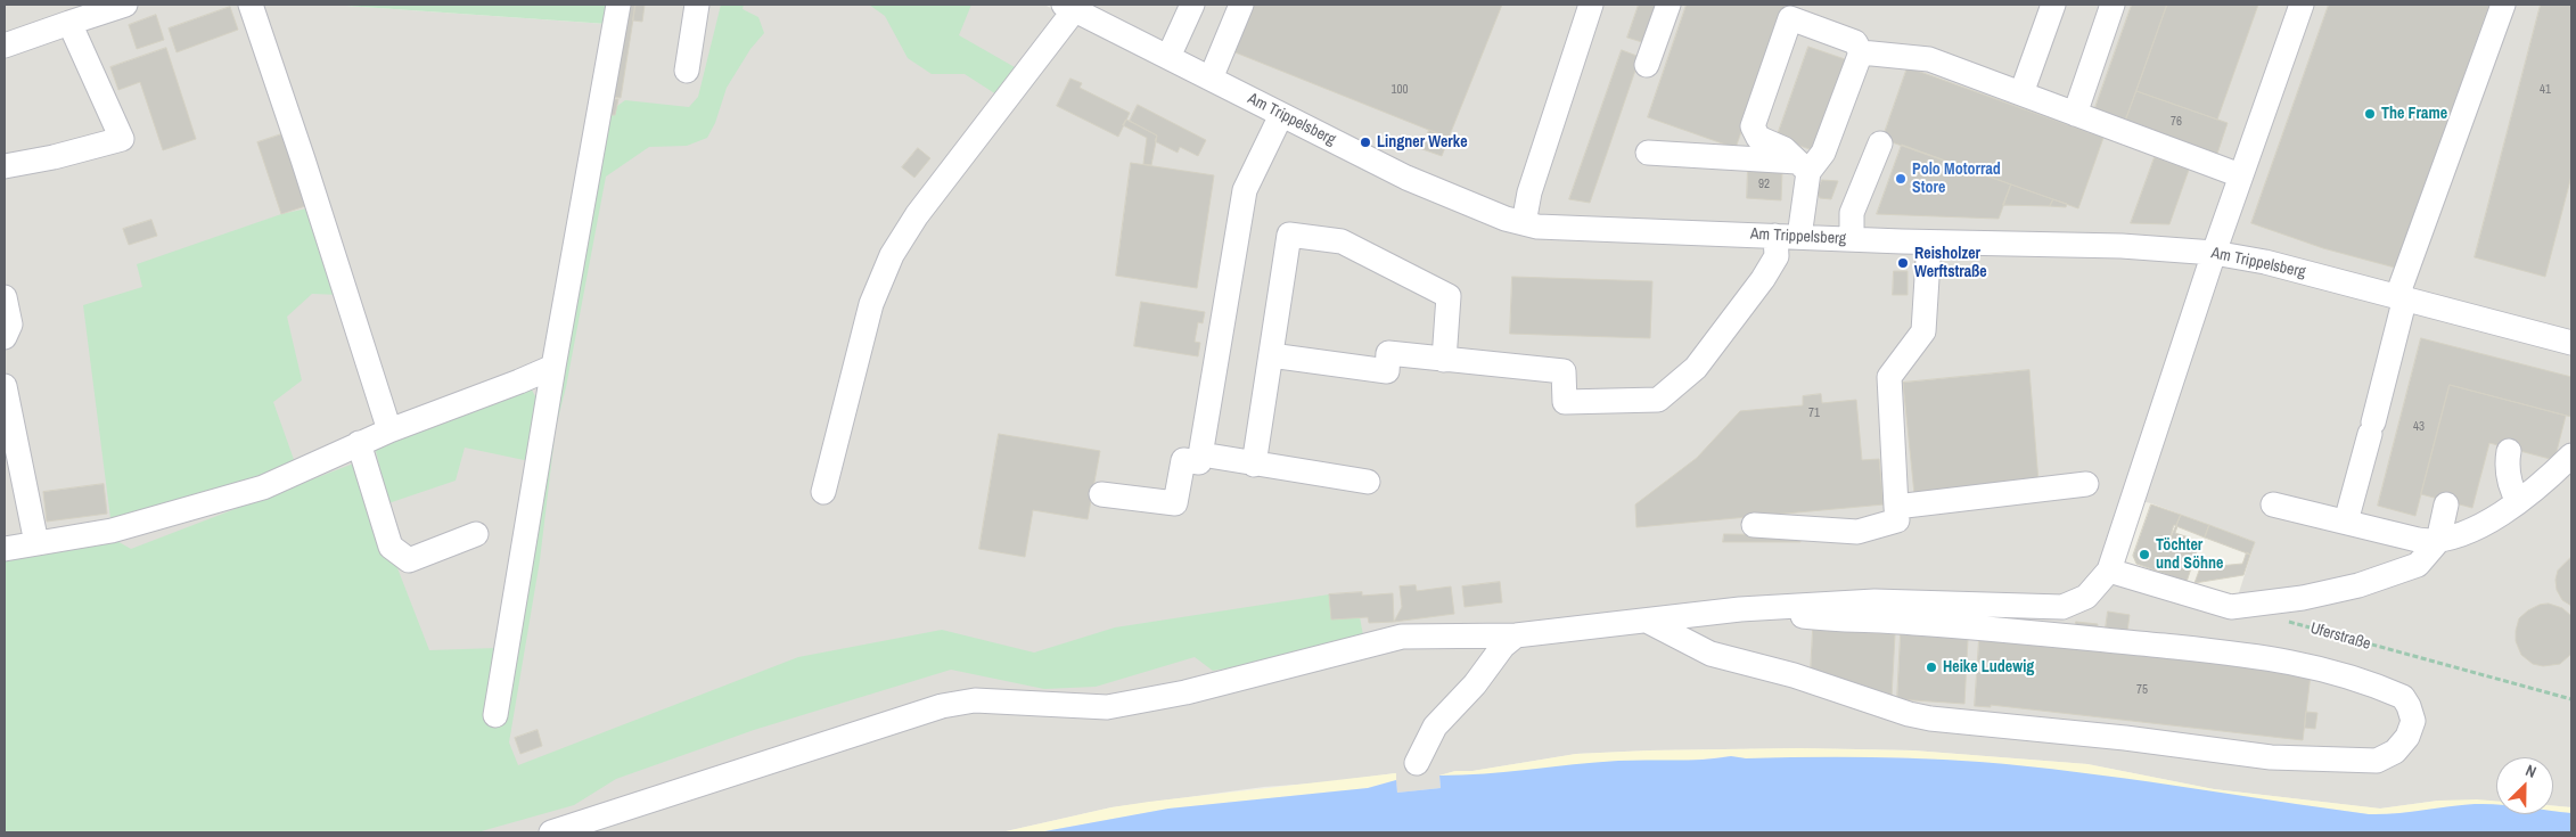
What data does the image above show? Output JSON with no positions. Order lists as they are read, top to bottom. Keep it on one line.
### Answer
{"streets":{"street":["Am Trippelsberg"],"path":["Uferstraße"]},"places":["The Frame","Lingner Werke","Polo Motorrad Store","Reisholzer Werftstraße","Töchter und Söhne","Heike Ludewig"],"house_numbers":["100","41","76","92","71","43","75"],"north":"top right"}
